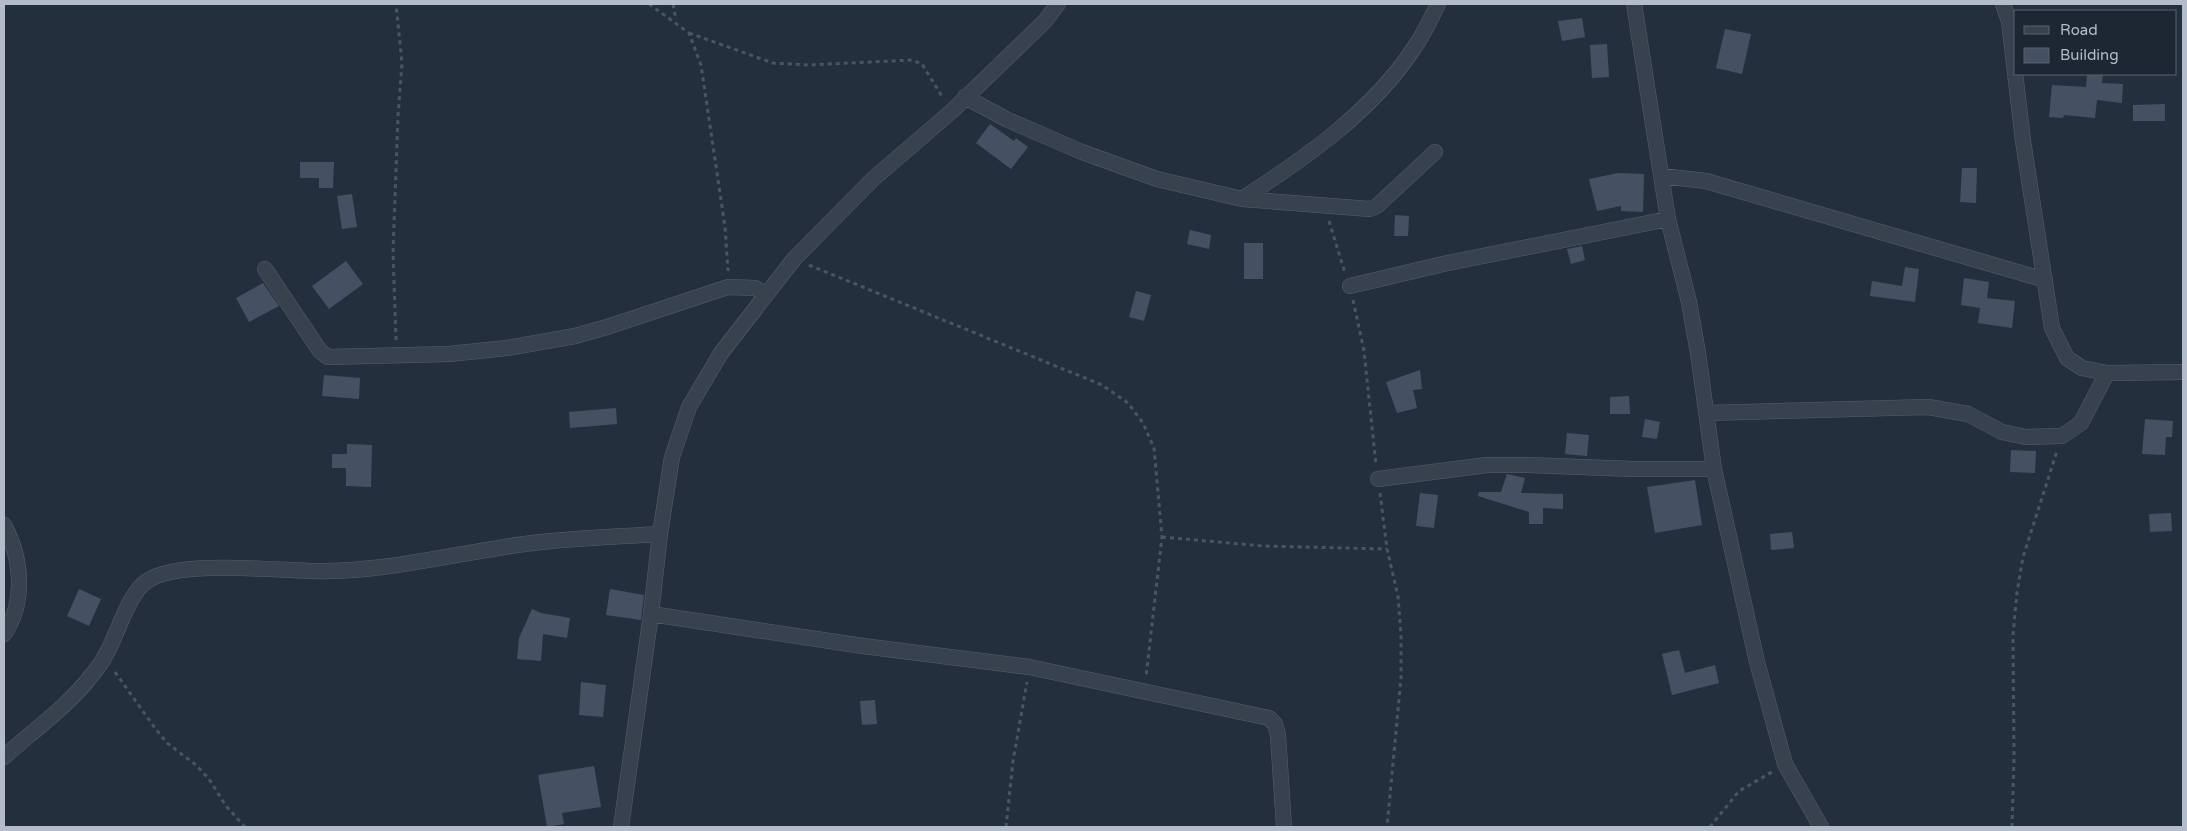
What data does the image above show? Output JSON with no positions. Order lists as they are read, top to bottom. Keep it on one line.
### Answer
{"legend":["Road","Building"]}
